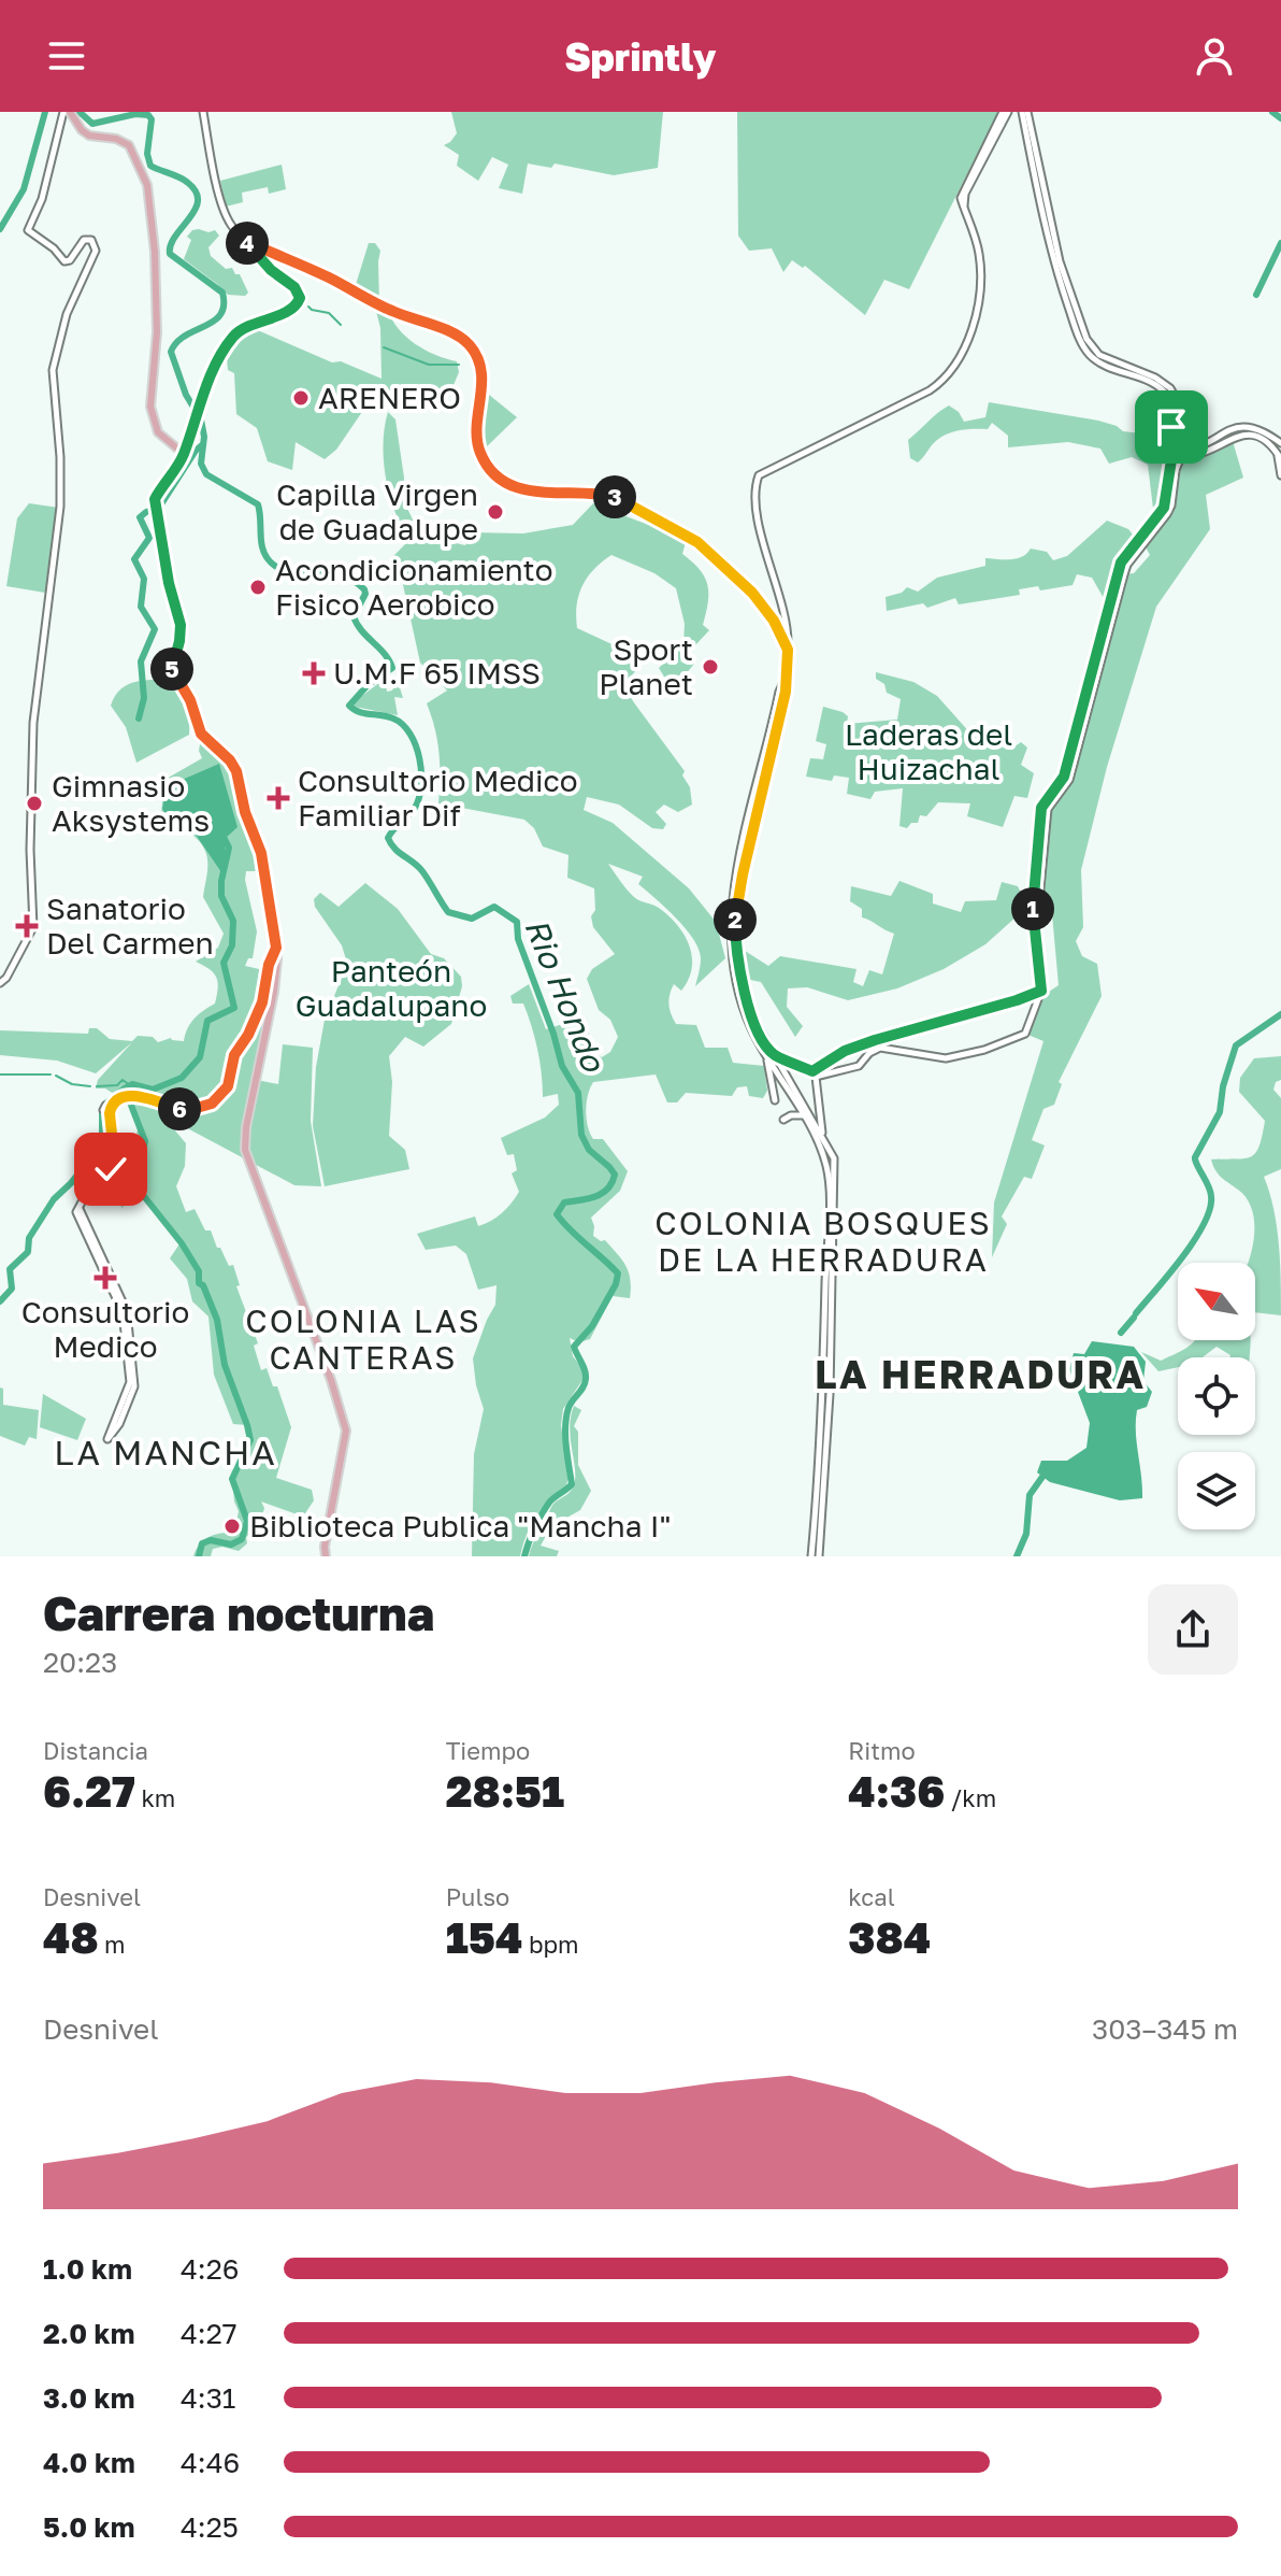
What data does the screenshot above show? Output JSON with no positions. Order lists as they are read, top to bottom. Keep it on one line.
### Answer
{"districts":["COLONIA BOSQUES DE LA HERRADURA","COLONIA LAS CANTERAS","LA HERRADURA","LA MANCHA"],"water":["Rio Hondo"],"parks":["Laderas del Huizachal","Panteón Guadalupano"],"places":{"other":["ARENERO","Capilla Virgen de Guadalupe","Acondicionamiento Fisico Aerobico","Sport Planet","Gimnasio Aksystems","Biblioteca Publica \"Mancha I\""],"health":["U.M.F 65 IMSS","Consultorio Medico Familiar Dif","Sanatorio Del Carmen","Consultorio Medico"]},"north":"top left","page":{"header":"Sprintly","pins":["4","3","5","1","2","6"],"heading":["Carrera nocturna","20:23"],"stats":[["Distancia","6.27 km"],["Tiempo","28:51"],["Ritmo","4:36 /km"],["Desnivel","48 m"],["Pulso","154 bpm"],["kcal","384"]],"chart":["Desnivel","303–345 m"],"list":[{"name":"1.0 km","note":"4:26"},{"name":"2.0 km","note":"4:27"},{"name":"3.0 km","note":"4:31"},{"name":"4.0 km","note":"4:46"},{"name":"5.0 km","note":"4:25"}]}}
